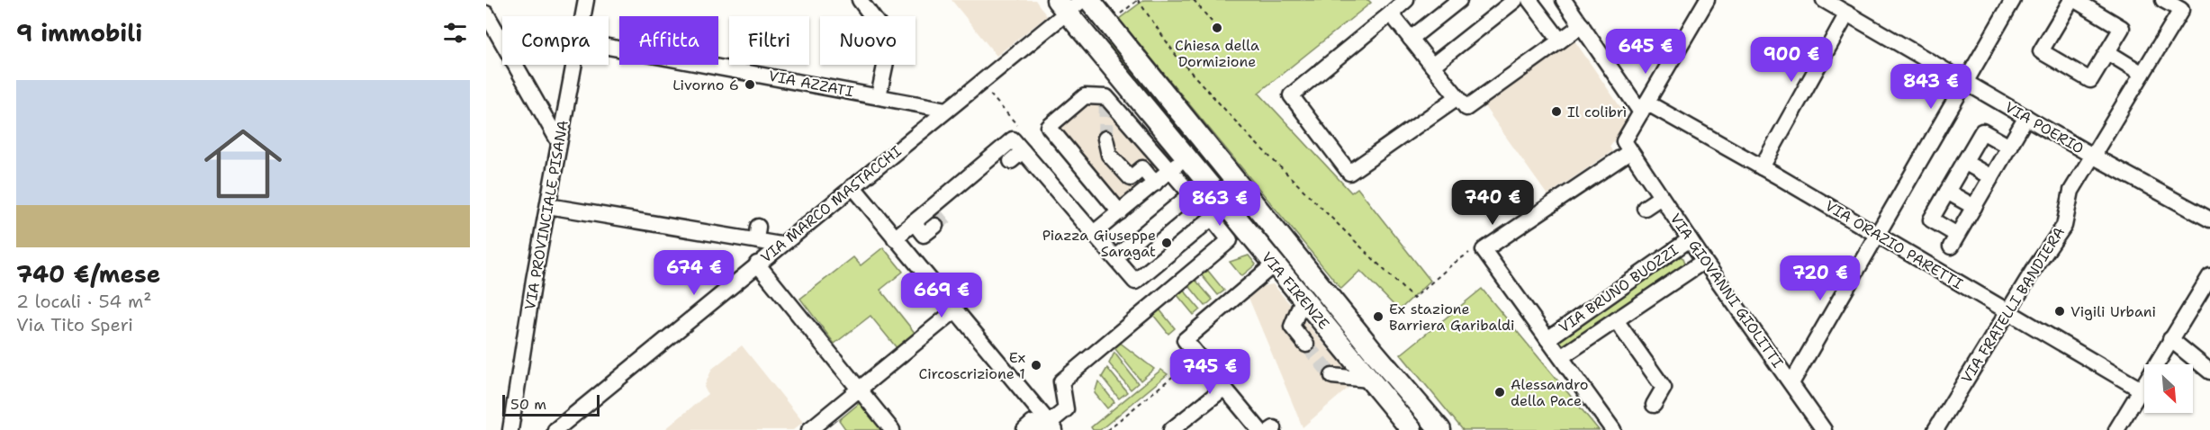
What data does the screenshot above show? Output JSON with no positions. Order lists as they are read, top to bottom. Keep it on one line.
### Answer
{"streets":{"main road":["VIA FIRENZE"],"street":["VIA AZZATI","VIA POERIO","VIA MARCO MASTACCHI","VIA PROVINCIALE PISANA","VIA ORAZIO PARETTI","VIA BRUNO BUOZZI","VIA GIOVANNI GIOLITTI","VIA FRATELLI BANDIERA"]},"crossings":[["VIA AZZATI","VIA MARCO MASTACCHI"],["VIA POERIO","VIA FRATELLI BANDIERA"],["VIA MARCO MASTACCHI","VIA FIRENZE"],["VIA ORAZIO PARETTI","VIA FRATELLI BANDIERA"],["VIA BRUNO BUOZZI","VIA GIOVANNI GIOLITTI"]],"places":["Chiesa della Dormizione","Livorno 6","Il colibrì","Piazza Giuseppe Saragat","Vigili Urbani","Ex stazione Barriera Garibaldi","Ex Circoscrizione 1","Alessandro della Pace"],"scale_bar":"50 m","north":"bottom right","page":{"heading":"9 immobili","chip":["Compra","Affitta","Filtri","Nuovo"],"price":["645 €","900 €","843 €","740 €","863 €","674 €","720 €","669 €","745 €"],"list":[{"name":"740 €/mese","note":"2 locali · 54 m² · Via Tito Speri"}],"scale":"50 m"}}
